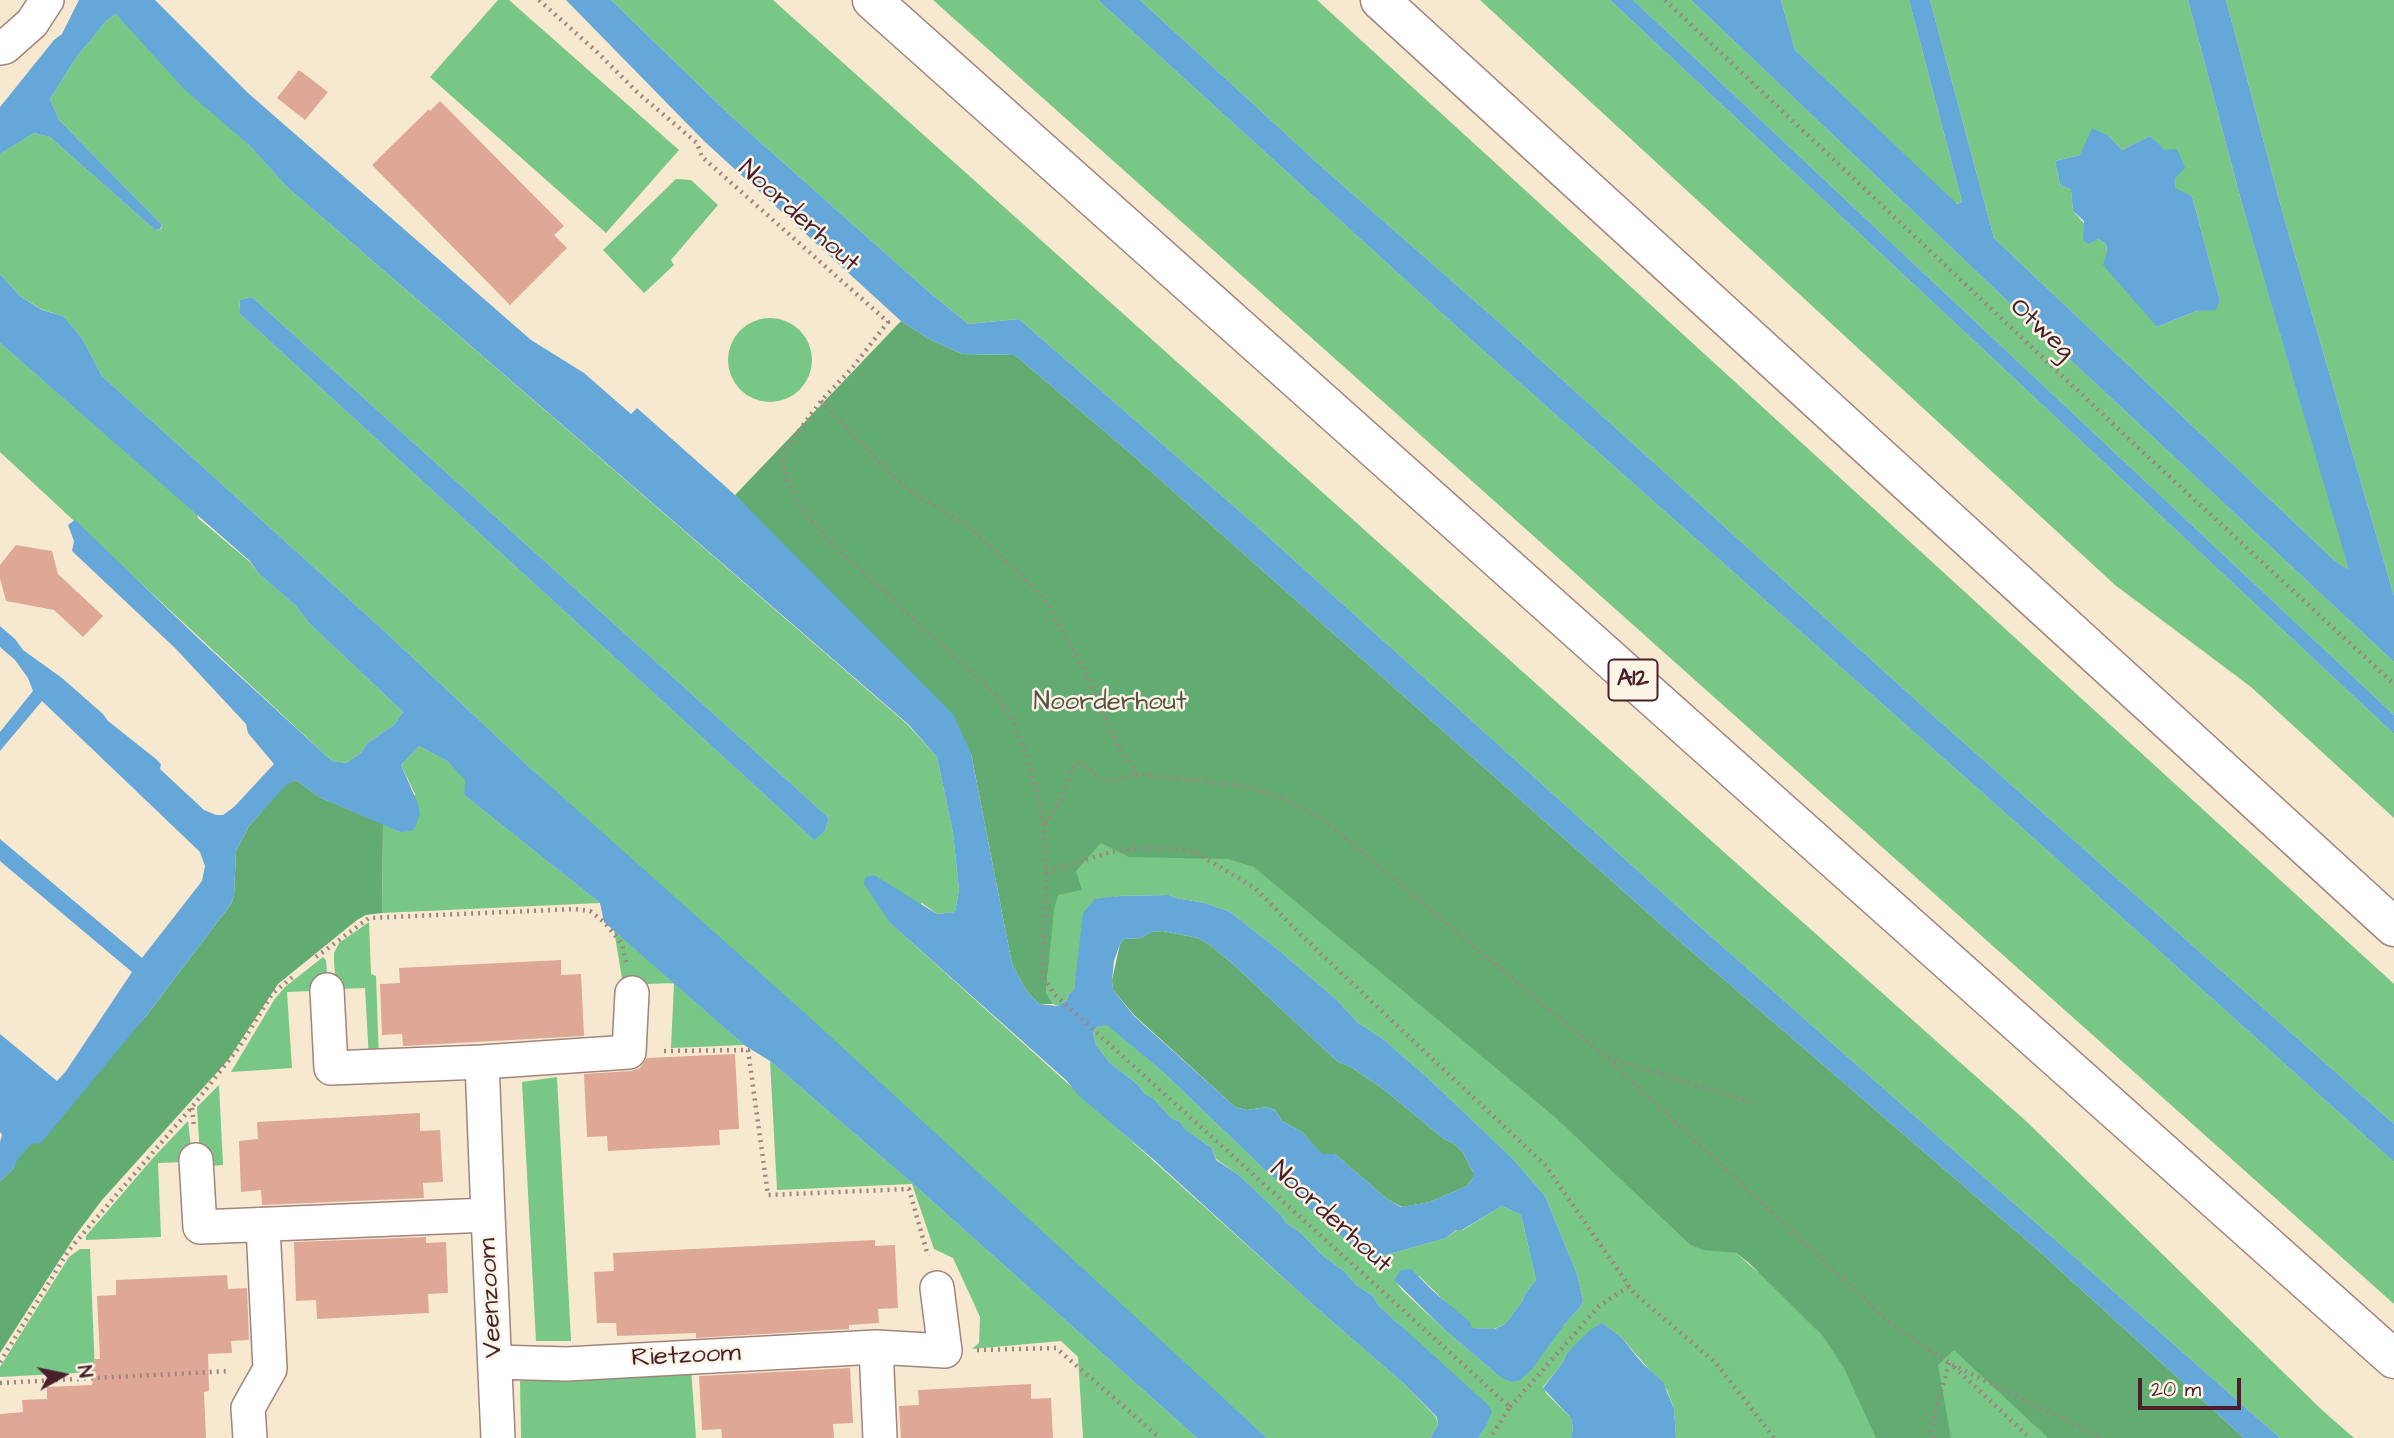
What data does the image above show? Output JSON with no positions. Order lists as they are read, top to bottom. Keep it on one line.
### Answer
{"streets":{"highway":["A12"],"street":["Veenzoom","Rietzoom"],"path":["Noorderhout","Otweg"]},"crossings":[["Veenzoom","Rietzoom"]],"parks":["Noorderhout"],"scale_bar":"20 m","north":"right"}
